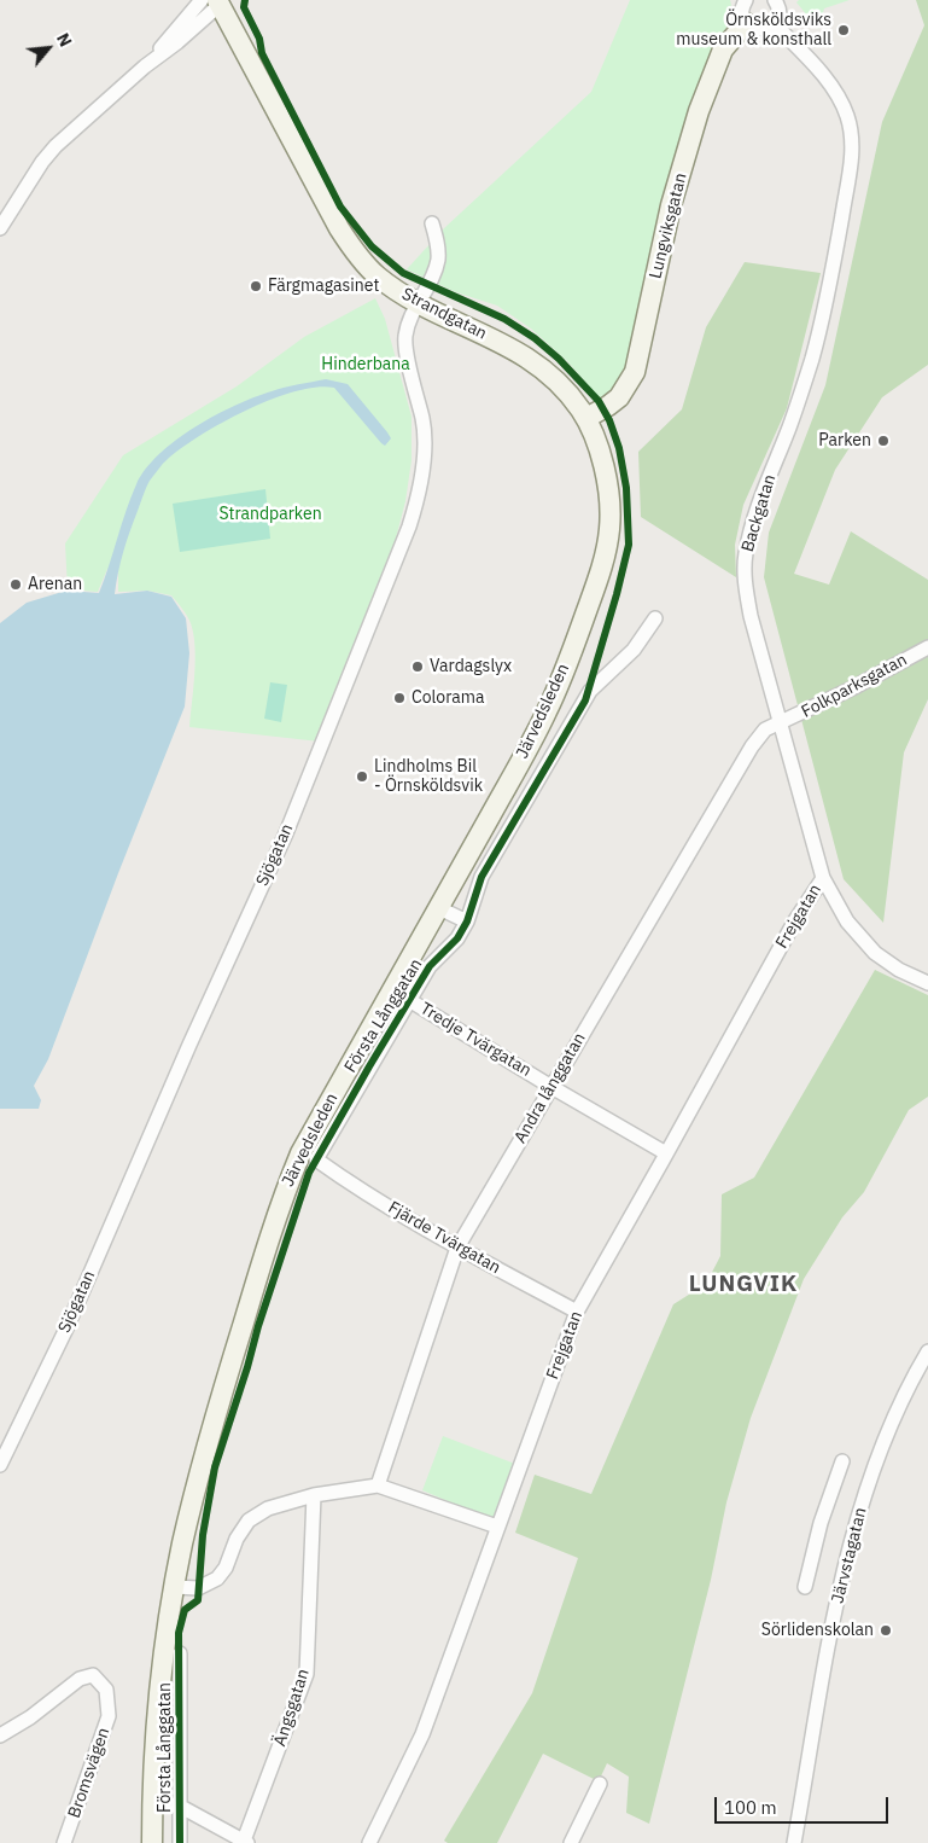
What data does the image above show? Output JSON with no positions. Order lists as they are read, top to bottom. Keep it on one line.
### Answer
{"streets":{"main road":["Lungviksgatan","Strandgatan","Järvedsleden"],"street":["Backgatan","Folkparksgatan","Sjögatan","Frejgatan","Första Långgatan","Tredje Tvärgatan","Andra långgatan","Fjärde Tvärgatan","Järvstagatan","Ängsgatan","Bromsvägen"]},"crossings":[["Lungviksgatan","Strandgatan"],["Lungviksgatan","Järvedsleden"],["Strandgatan","Järvedsleden"],["Strandgatan","Sjögatan"],["Backgatan","Folkparksgatan"],["Backgatan","Frejgatan"],["Backgatan","Andra långgatan"],["Folkparksgatan","Andra långgatan"],["Frejgatan","Tredje Tvärgatan"],["Frejgatan","Fjärde Tvärgatan"],["Första Långgatan","Tredje Tvärgatan"],["Första Långgatan","Fjärde Tvärgatan"],["Tredje Tvärgatan","Andra långgatan"],["Andra långgatan","Fjärde Tvärgatan"]],"districts":["LUNGVIK"],"parks":["Hinderbana","Strandparken"],"places":["Örnsköldsviks museum & konsthall","Färgmagasinet","Parken","Arenan","Vardagslyx","Colorama","Lindholms Bil - Örnsköldsvik","Sörlidenskolan"],"scale_bar":"100 m","north":"top right"}
